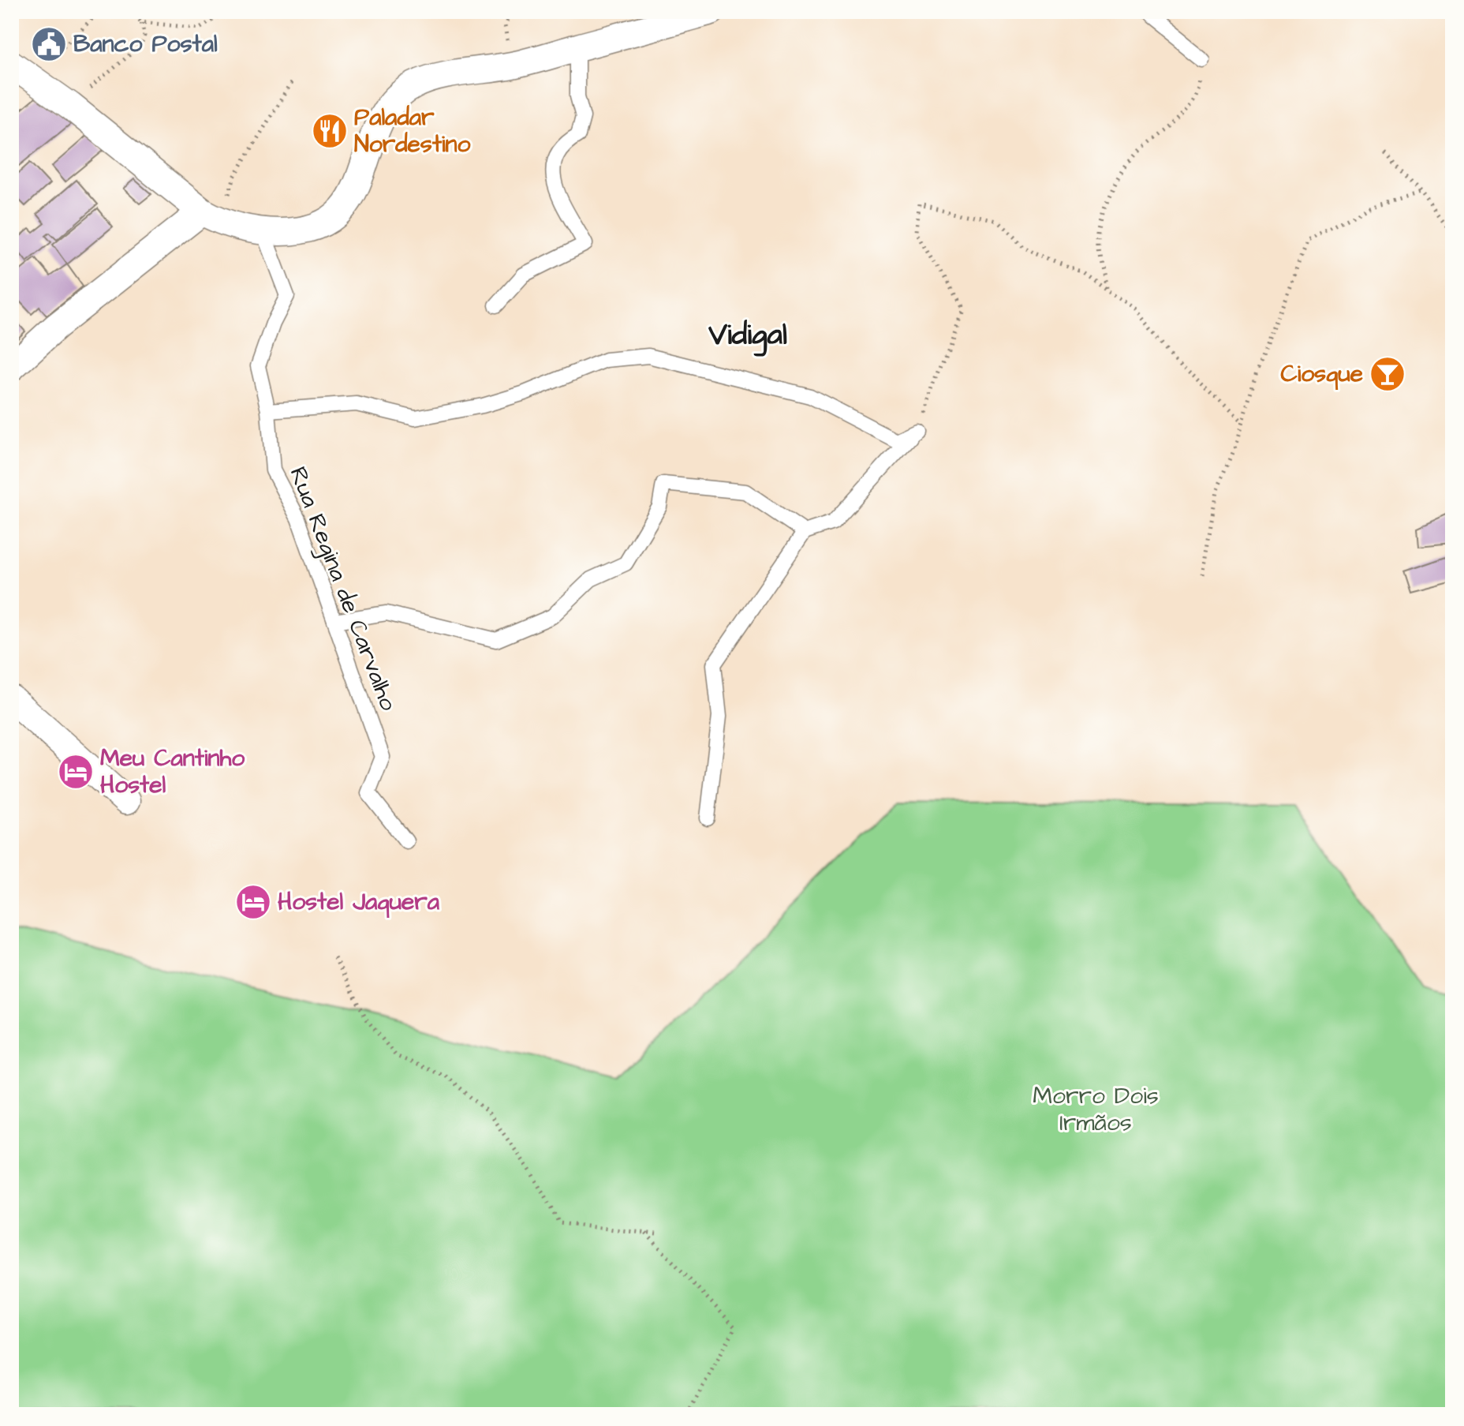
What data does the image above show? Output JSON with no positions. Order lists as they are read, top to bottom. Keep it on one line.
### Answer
{"streets":{"lane":["Rua Regina de Carvalho"]},"districts":["Vidigal"],"parks":["Morro Dois Irmãos"],"places":{"public building":["Banco Postal"],"restaurant":["Paladar Nordestino"],"bar":["Ciosque"],"hotel":["Meu Cantinho Hostel","Hostel Jaquera"]}}
